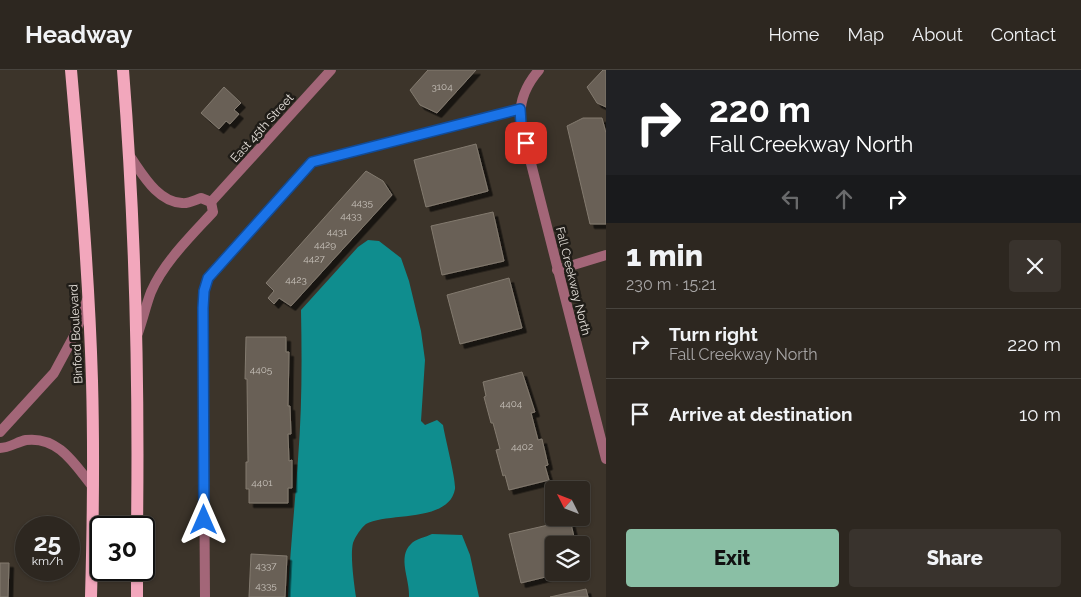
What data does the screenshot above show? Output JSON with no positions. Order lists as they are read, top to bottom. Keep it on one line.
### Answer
{"streets":{"main road":["Binford Boulevard"],"street":["East 45th Street","Fall Creekway North"]},"house_numbers":["3104","4435","4433","4431","4429","4427","4423","4405","4404","4402","4401","4337","4335"],"north":"top left","page":{"header":"Headway","nav":["Home","Map","About","Contact"],"turn":["220 m","Fall Creekway North"],"heading":["1 min","230 m · 15:21"],"list":[{"name":"Turn right","note":"Fall Creekway North","value":"220 m"},{"name":"Arrive at destination","value":"10 m"}],"speed":"25 km/h","limit":"30","buttons":["Exit","Share"]}}
